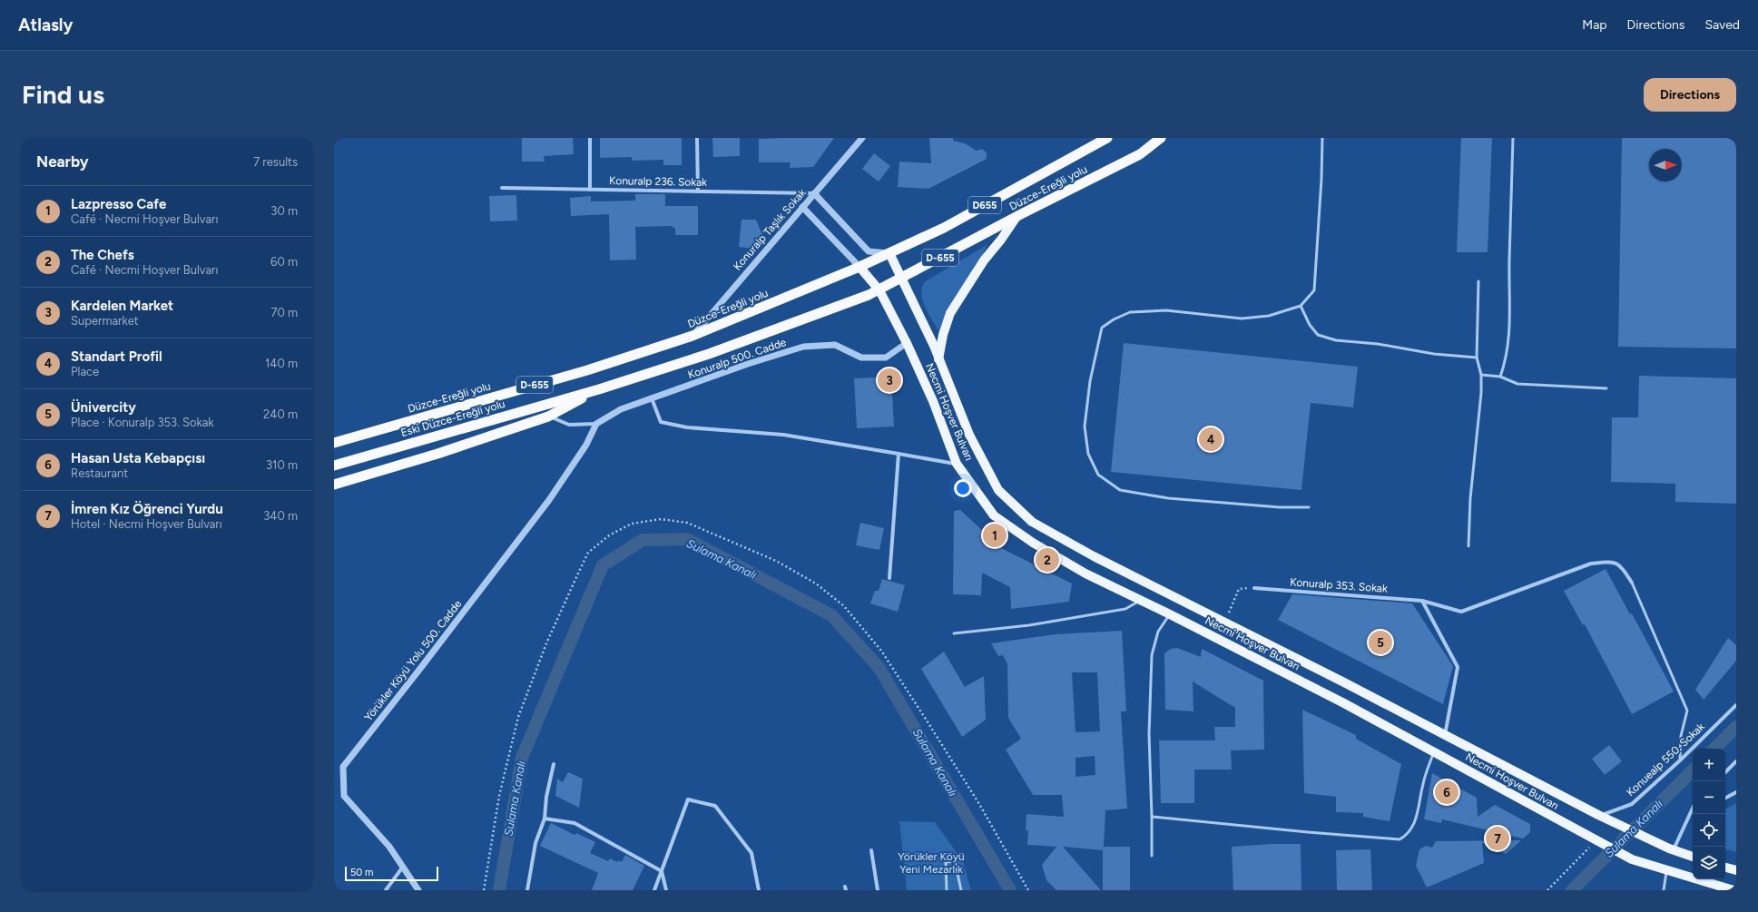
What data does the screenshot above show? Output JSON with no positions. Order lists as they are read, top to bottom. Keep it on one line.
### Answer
{"streets":{"highway":["Düzce-Ereğli yolu","D655","D-655","Eski Düzce-Ereğli yolu"],"main road":["Necmi Hoşver Bulvarı"],"street":["Konuralp 236. Sokak","Konuralp Taşlık Sokak","Konuralp 500. Cadde","Konuralp 353. Sokak","Yörükler Köyü Yolu 500. Cadde","Konuealp 550. Sokak"]},"crossings":[["Konuralp 236. Sokak","Konuralp Taşlık Sokak"],["Düzce-Ereğli yolu","Konuralp Taşlık Sokak"],["Düzce-Ereğli yolu","Necmi Hoşver Bulvarı"],["Düzce-Ereğli yolu","Eski Düzce-Ereğli yolu"],["Konuralp 500. Cadde","Necmi Hoşver Bulvarı"],["Konuralp 500. Cadde","Yörükler Köyü Yolu 500. Cadde"],["Necmi Hoşver Bulvarı","Konuealp 550. Sokak"]],"water":["Sulama Kanalı"],"parks":["Yörükler Köyü Yeni Mezarlık"],"scale_bar":"50 m","north":"right","page":{"header":"Atlasly","nav":["Map","Directions","Saved"],"buttons":"Directions","title":"Find us","heading":["Nearby","7 results"],"list":[{"mark":"1","name":"Lazpresso Cafe","note":"Café · Necmi Hoşver Bulvarı","value":"30 m"},{"mark":"2","name":"The Chefs","note":"Café · Necmi Hoşver Bulvarı","value":"60 m"},{"mark":"3","name":"Kardelen Market","note":"Supermarket","value":"70 m"},{"mark":"4","name":"Standart Profil","note":"Place","value":"140 m"},{"mark":"5","name":"Ünivercity","note":"Place · Konuralp 353. Sokak","value":"240 m"},{"mark":"6","name":"Hasan Usta Kebapçısı","note":"Restaurant","value":"310 m"},{"mark":"7","name":"İmren Kız Öğrenci Yurdu","note":"Hotel · Necmi Hoşver Bulvarı","value":"340 m"}],"pins":["3","4","1","2","5","6","7"],"map_buttons":["+","−"],"scale":"50 m"}}
